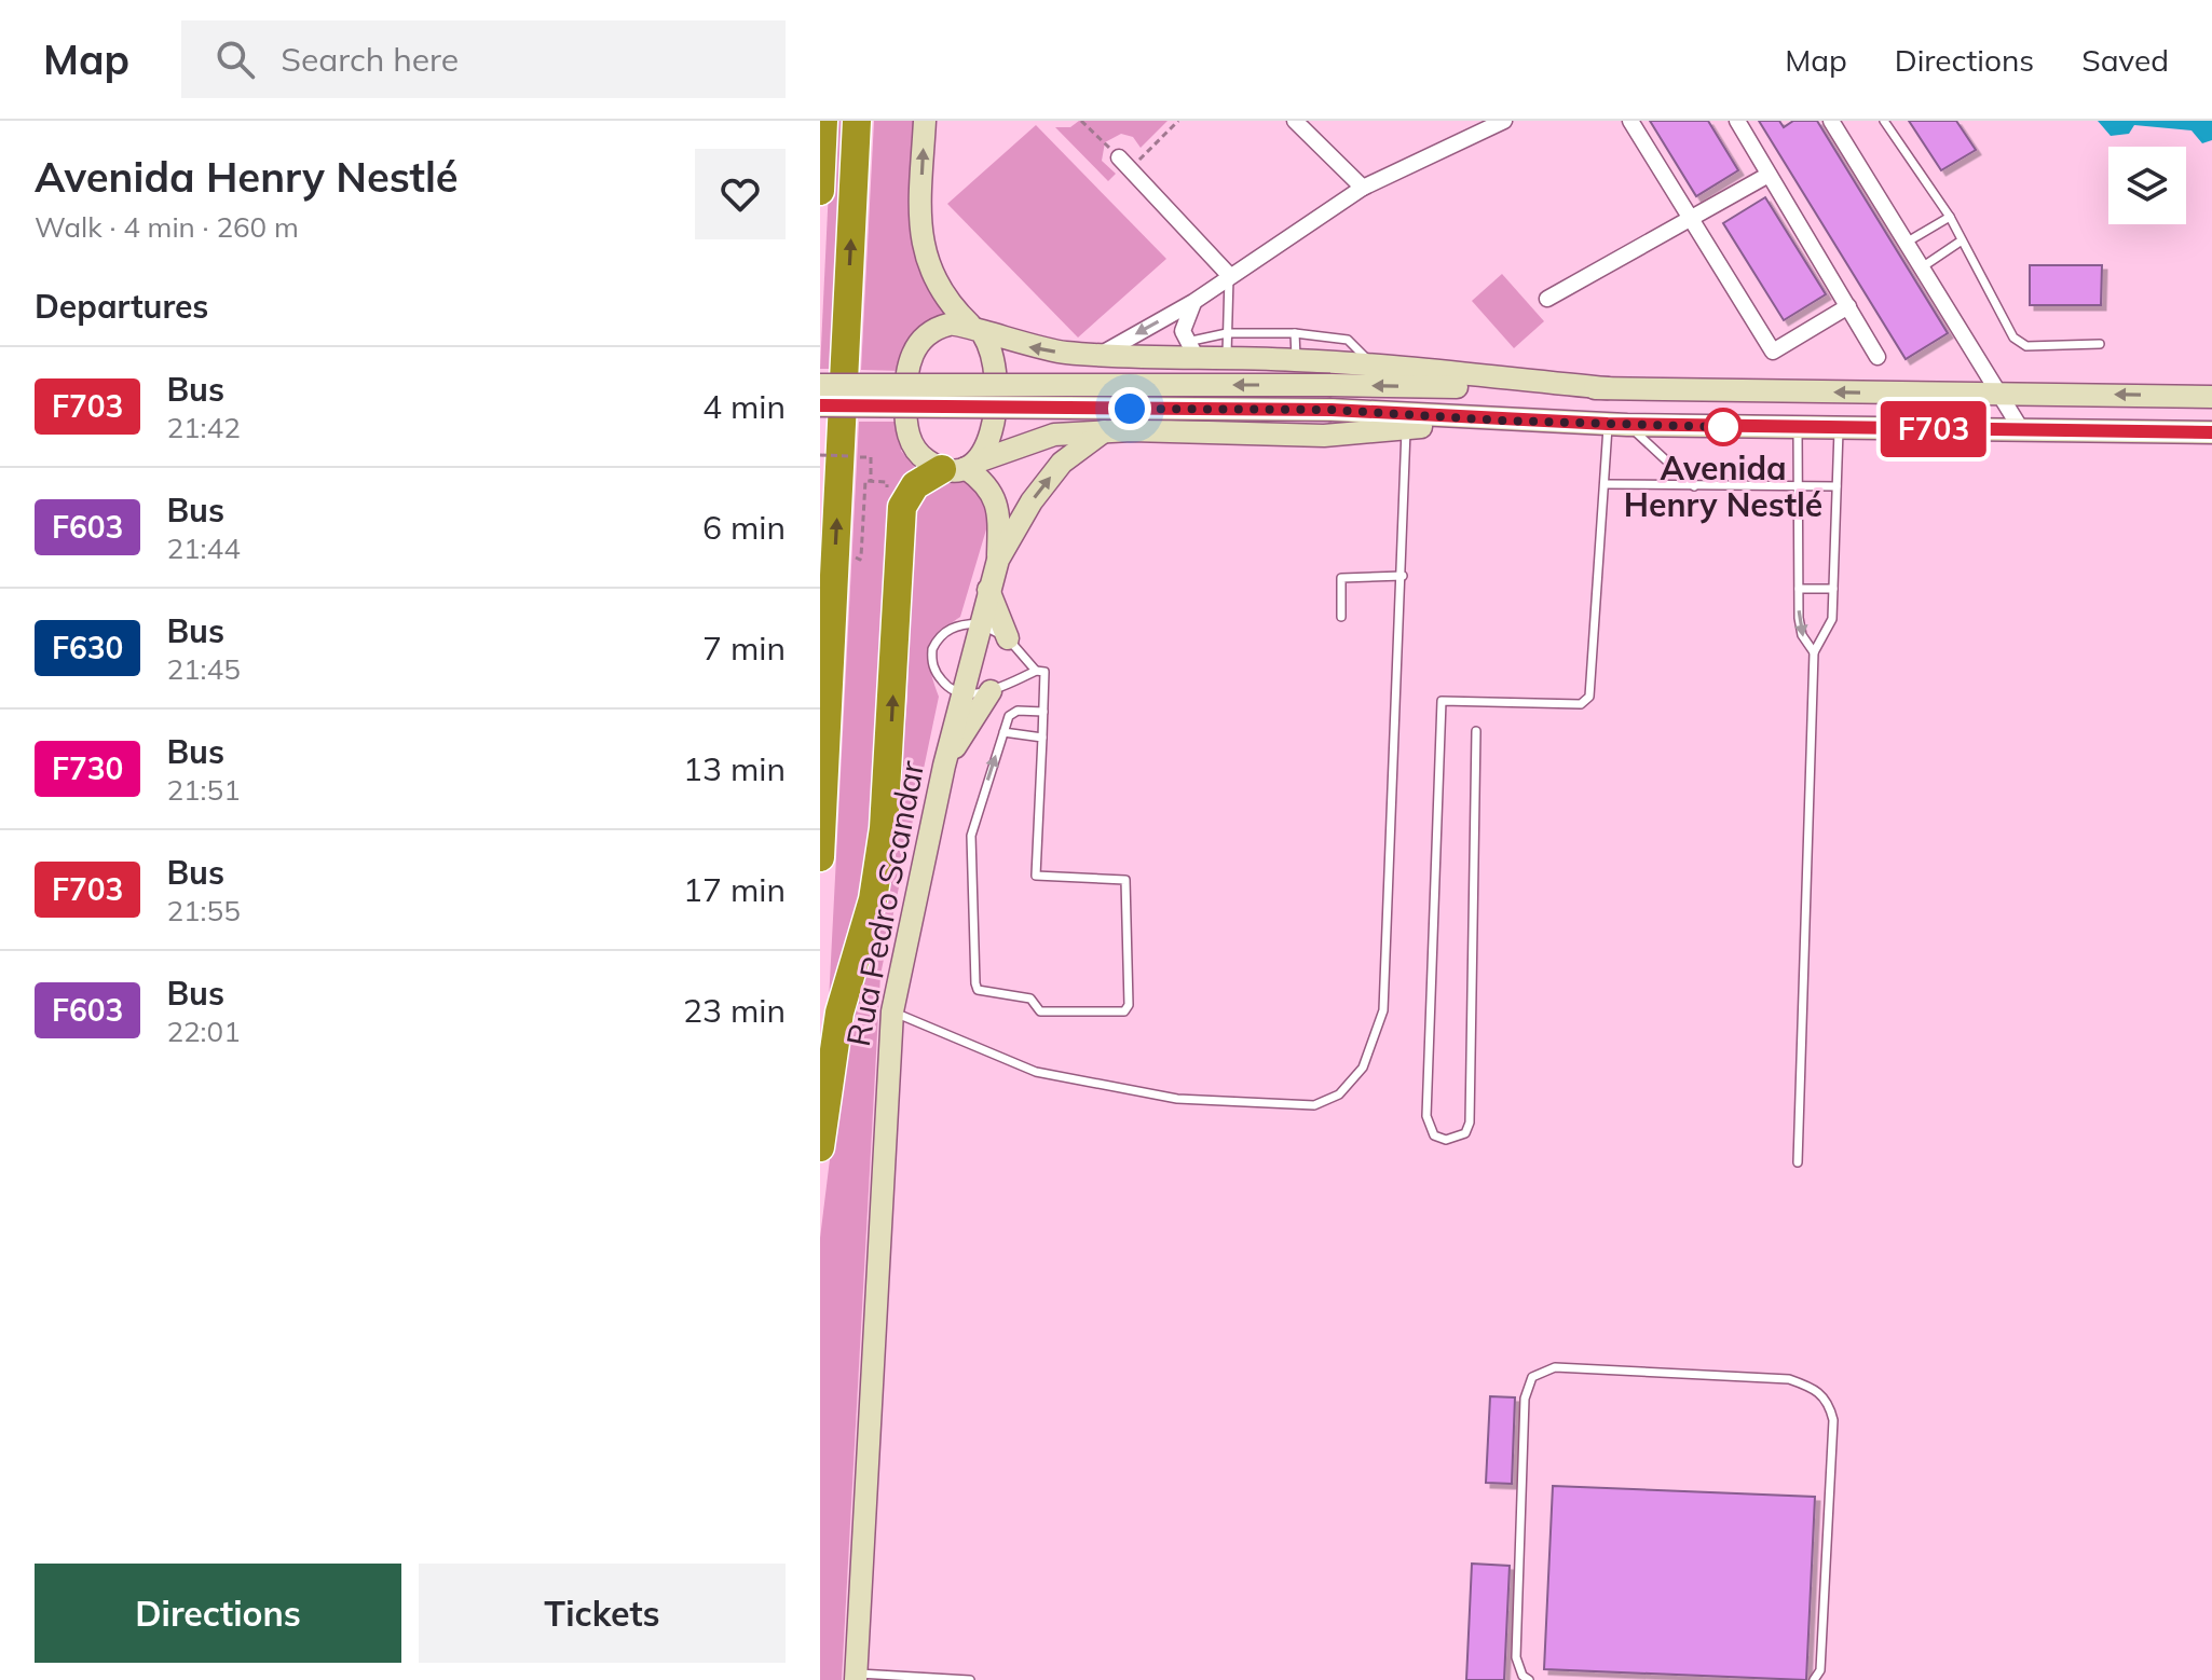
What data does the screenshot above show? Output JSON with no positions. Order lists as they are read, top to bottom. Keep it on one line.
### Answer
{"streets":{"street":["Rua Pedro Scandar"]},"places":["Avenida Henry Nestlé"],"lines":["bus line F703"],"page":{"header":"Map","search":"Search here","nav":["Map","Directions","Saved"],"heading":[["Avenida Henry Nestlé","Walk · 4 min · 260 m"],"Departures"],"on_map":"F703","list":[{"mark":"F703","name":"Bus","note":"21:42","value":"4 min"},{"mark":"F603","name":"Bus","note":"21:44","value":"6 min"},{"mark":"F630","name":"Bus","note":"21:45","value":"7 min"},{"mark":"F730","name":"Bus","note":"21:51","value":"13 min"},{"mark":"F703","name":"Bus","note":"21:55","value":"17 min"},{"mark":"F603","name":"Bus","note":"22:01","value":"23 min"}],"buttons":["Directions","Tickets"]}}
